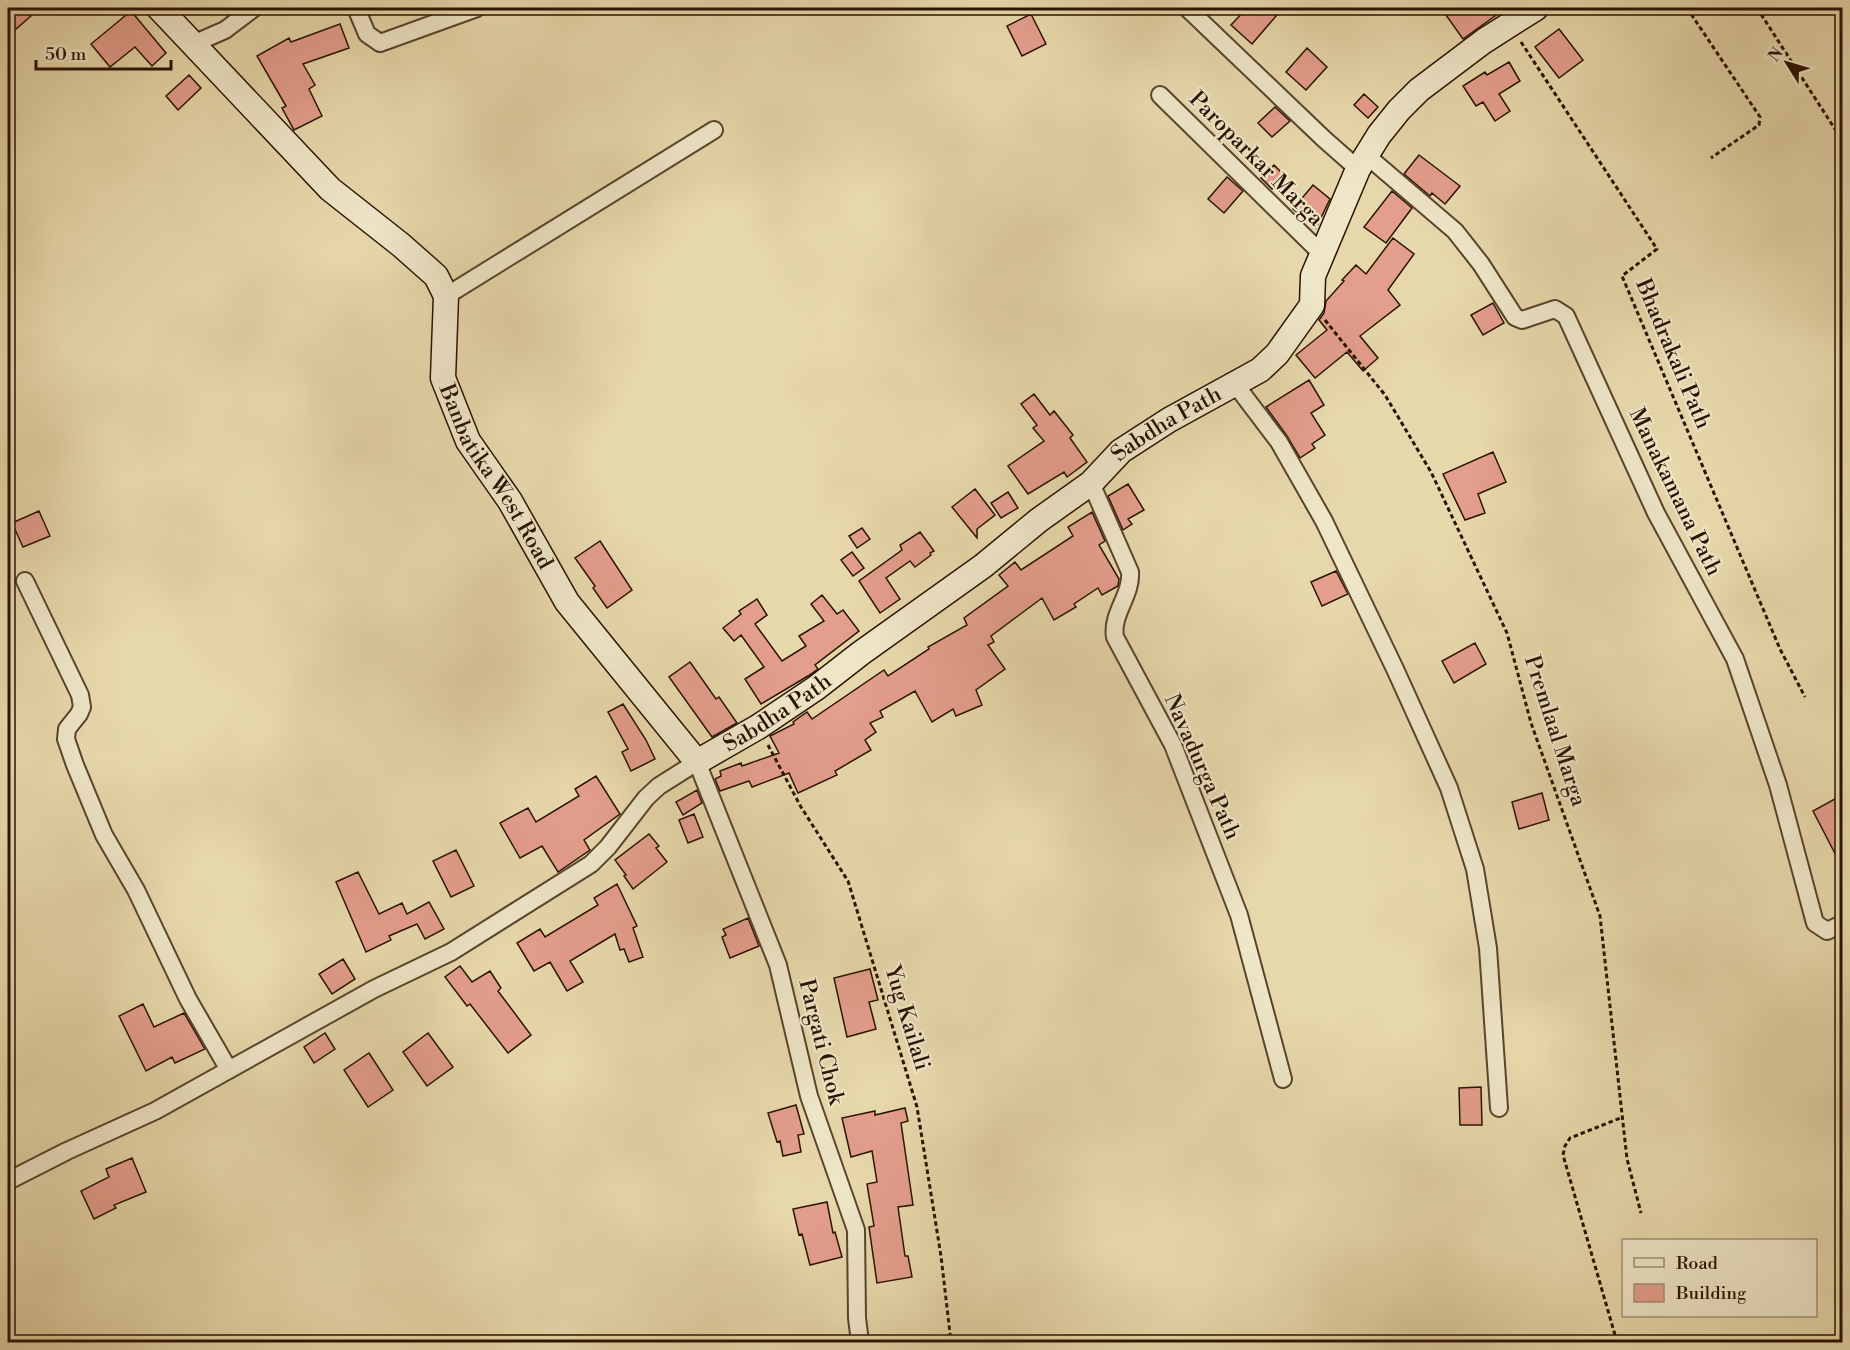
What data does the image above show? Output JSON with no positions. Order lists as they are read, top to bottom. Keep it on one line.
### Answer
{"streets":{"street":["Paroparkar Marga","Sabdha Path","Banbatika West Road","Manakamana Path","Navadurga Path","Pargati Chok"],"path":["Bhadrakali Path","Premlaal Marga","Yug Kailali"]},"crossings":[["Sabdha Path","Banbatika West Road"],["Sabdha Path","Premlaal Marga"],["Sabdha Path","Navadurga Path"],["Sabdha Path","Yug Kailali"],["Sabdha Path","Pargati Chok"],["Banbatika West Road","Pargati Chok"]],"legend":["Road","Building"],"scale_bar":"50 m","north":"top left"}
